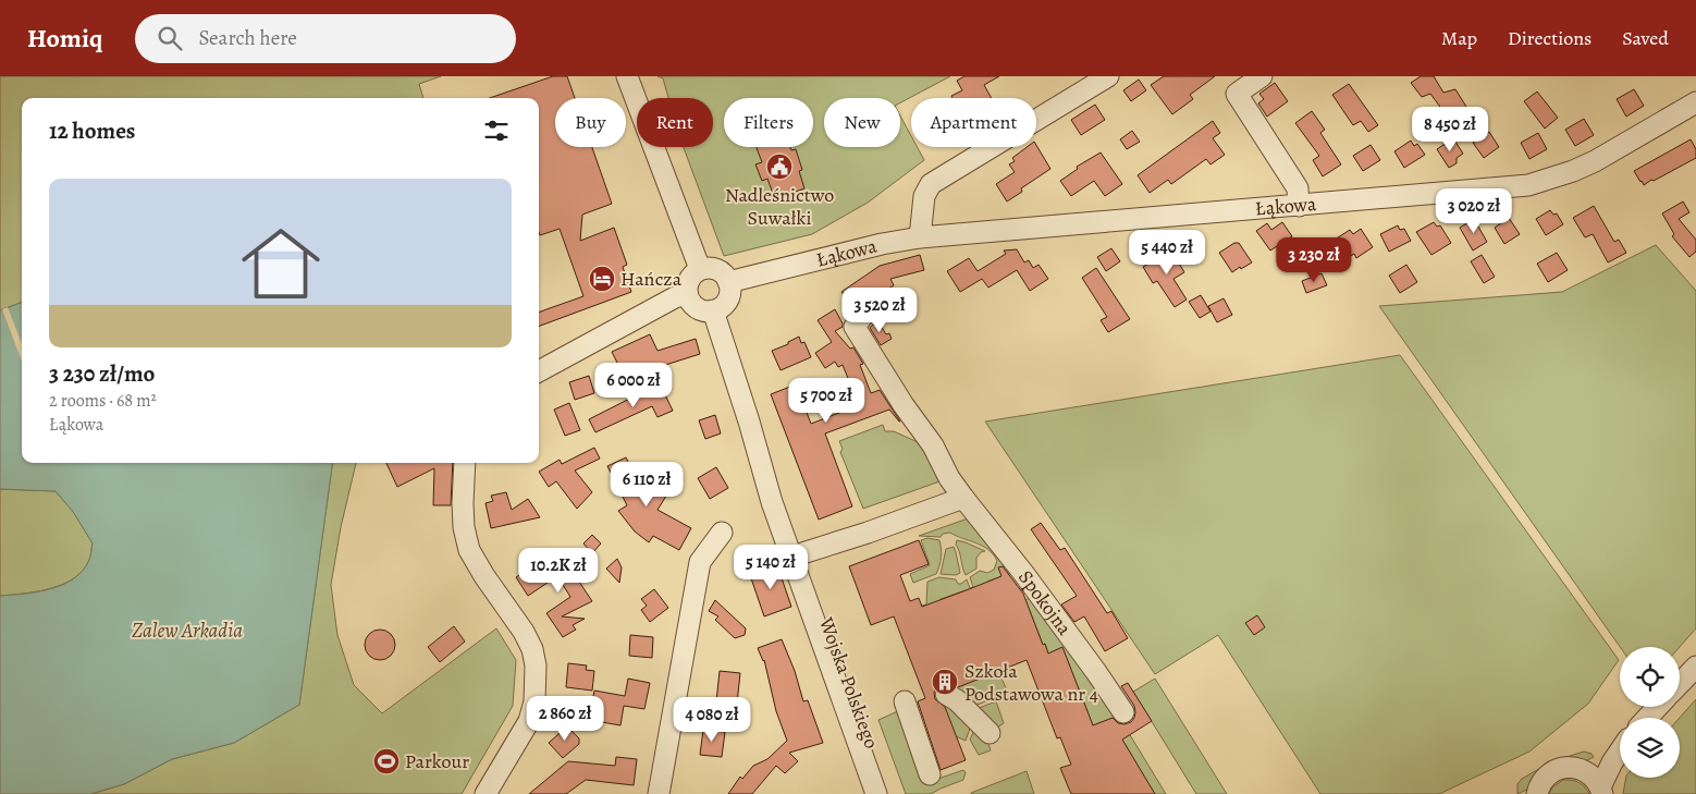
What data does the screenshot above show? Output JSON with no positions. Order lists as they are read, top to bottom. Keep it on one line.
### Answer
{"streets":{"street":["Łąkowa","Spokojna","Wojska Polskiego"]},"water":["Zalew Arkadia"],"places":{"public building":["Nadleśnictwo Suwałki"],"hotel":["Hańcza"],"building":["Szkoła Podstawowa nr 4"],"sports":["Parkour"]},"page":{"header":"Homiq","search":"Search here","nav":["Map","Directions","Saved"],"chip":["Buy","Rent","Filters","New","Apartment"],"heading":"12 homes","price":["8 450 zł","3 020 zł","5 440 zł","3 230 zł","3 520 zł","6 000 zł","5 700 zł","6 110 zł","5 140 zł","10.2K zł","2 860 zł","4 080 zł"],"list":[{"name":"3 230 zł/mo","note":"2 rooms · 68 m² · Łąkowa"}]}}
